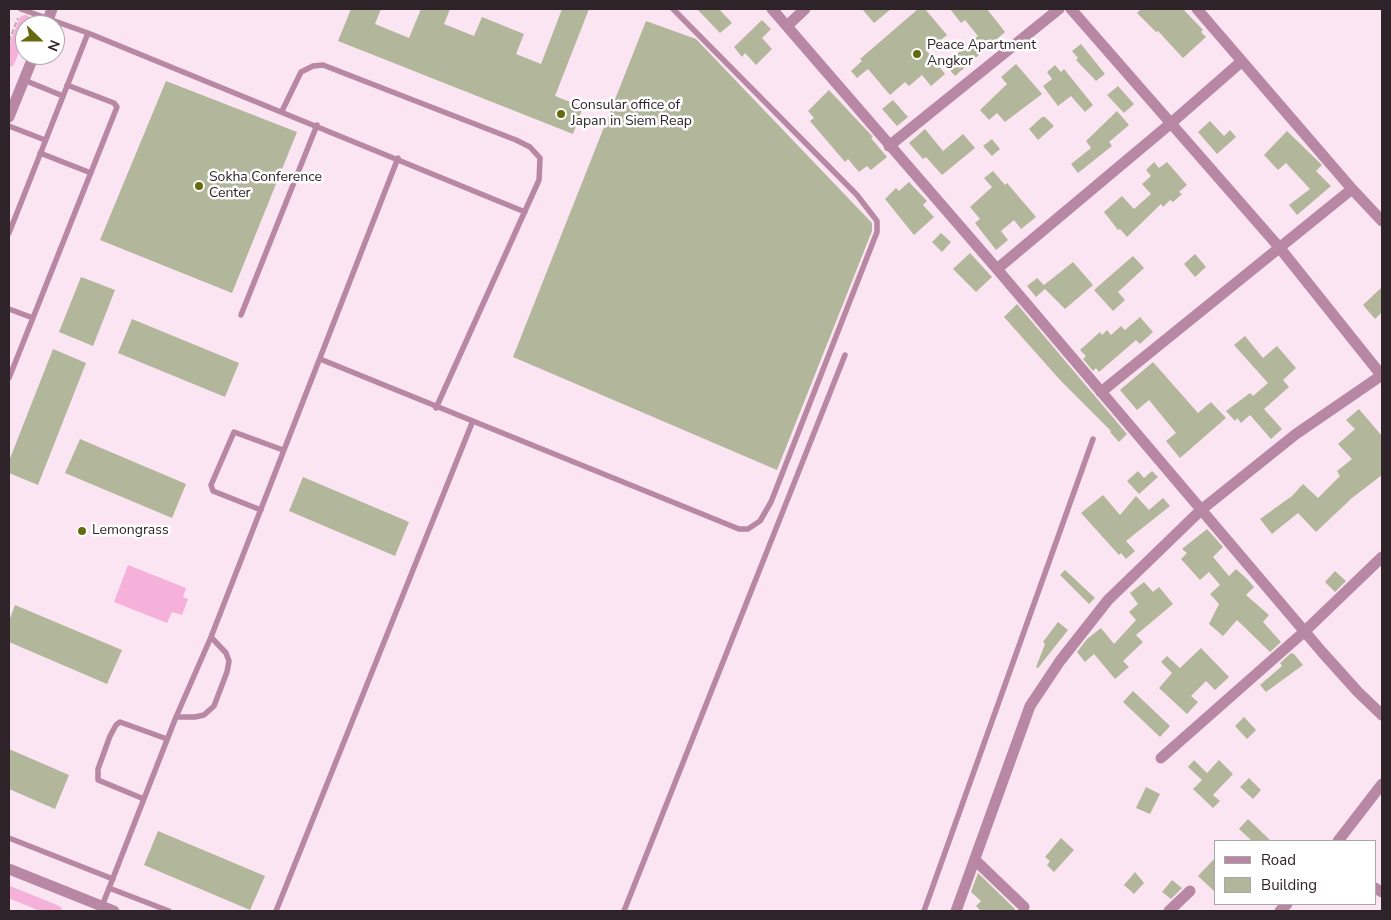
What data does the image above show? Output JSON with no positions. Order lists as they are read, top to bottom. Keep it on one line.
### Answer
{"places":["Peace Apartment Angkor","Consular office of Japan in Siem Reap","Sokha Conference Center","Lemongrass"],"legend":["Road","Building"],"north":"right"}
